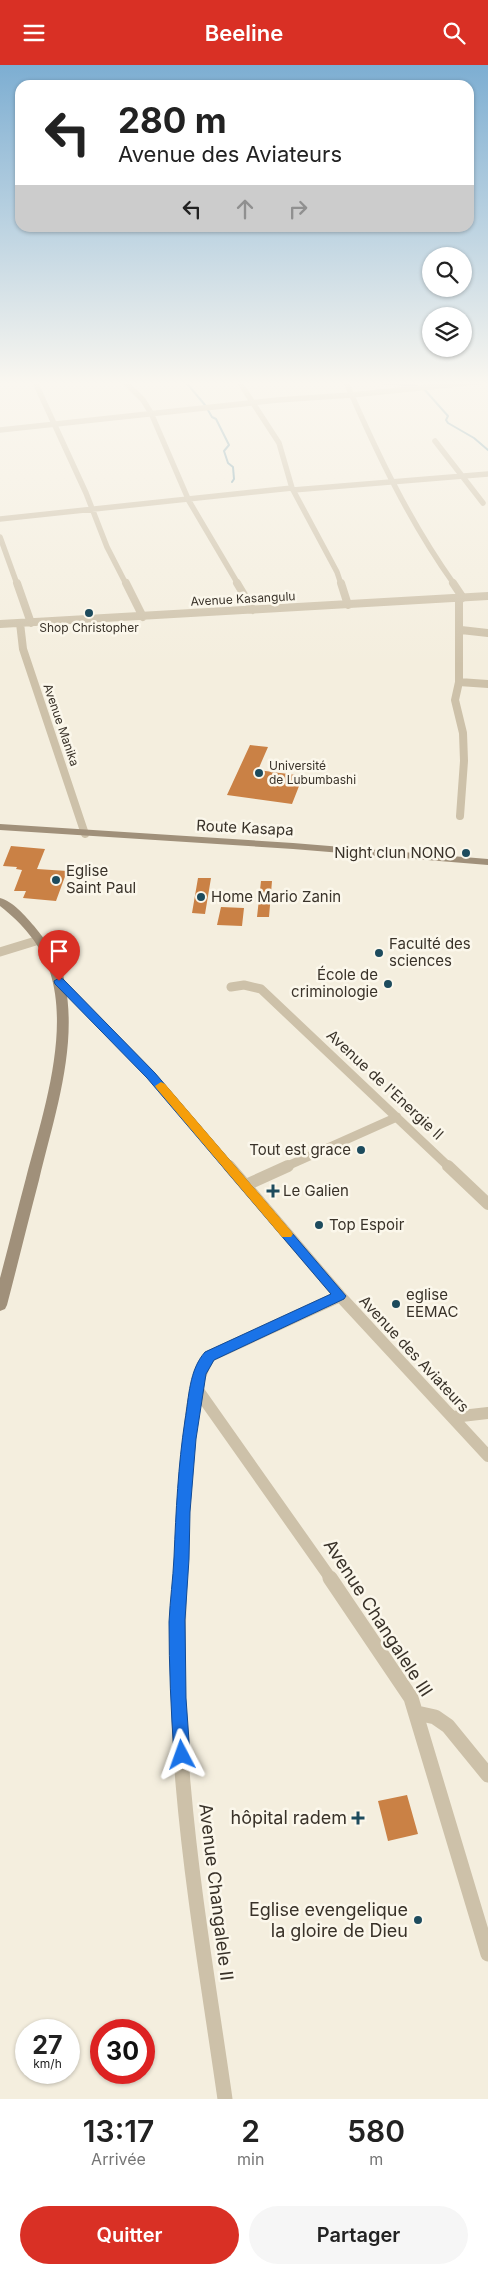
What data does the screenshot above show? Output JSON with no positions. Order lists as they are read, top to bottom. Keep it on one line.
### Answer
{"streets":{"street":["Avenue Kasangulu","Avenue Manika","Route Kasapa","Avenue de l'Energie II","Avenue des Aviateurs","Avenue Changalele III","Avenue Changalele II"]},"crossings":[["Avenue Kasangulu","Avenue Manika"],["Avenue Manika","Route Kasapa"],["Avenue des Aviateurs","Avenue Changalele II"],["Avenue Changalele III","Avenue Changalele II"]],"places":{"other":["Shop Christopher","Université de Lubumbashi","Night clun NONO","Eglise Saint Paul","Home Mario Zanin","Faculté des sciences","École de criminologie","Tout est grace","Top Espoir","eglise EEMAC","Eglise evengelique la gloire de Dieu"],"health":["Le Galien","hôpital radem"]},"page":{"header":"Beeline","turn":["280 m","Avenue des Aviateurs"],"speed":"27 km/h","limit":"30","eta":["13:17","Arrivée","2","min","580","m"],"buttons":["Quitter","Partager"]}}
